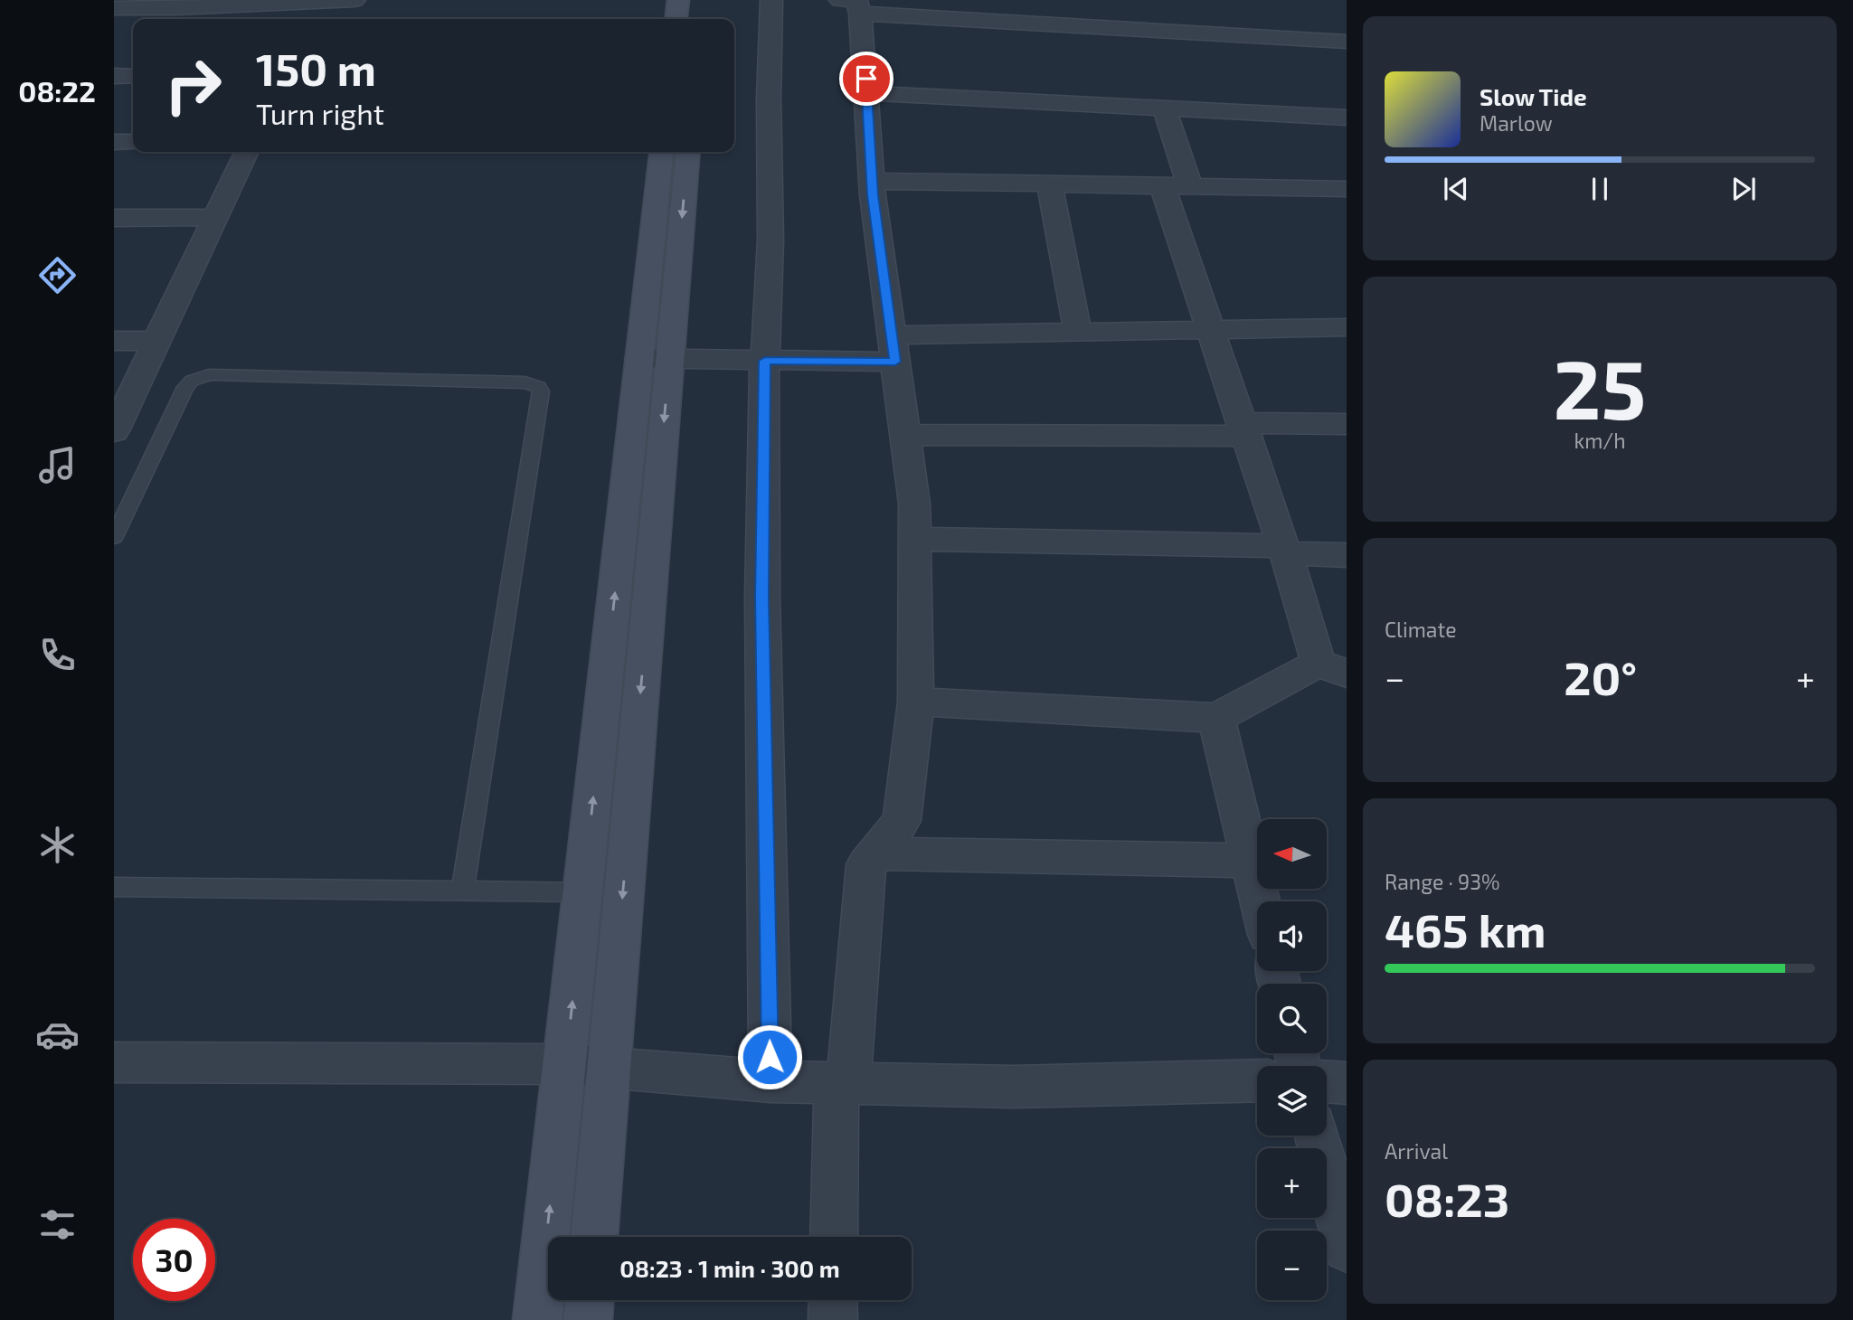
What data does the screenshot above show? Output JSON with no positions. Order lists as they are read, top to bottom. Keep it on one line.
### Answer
{"north":"left","page":{"tabs":"08:22","turn":["150 m","Turn right"],"song":["Slow Tide","Marlow"],"tile":[["25","km/h"],"Climate",["Range · 93%","465 km"],["Arrival","08:23"]],"heat":["−","20°","+"],"map_buttons":["+","−"],"limit":"30","trip":"08:23 · 1 min · 300 m"}}
